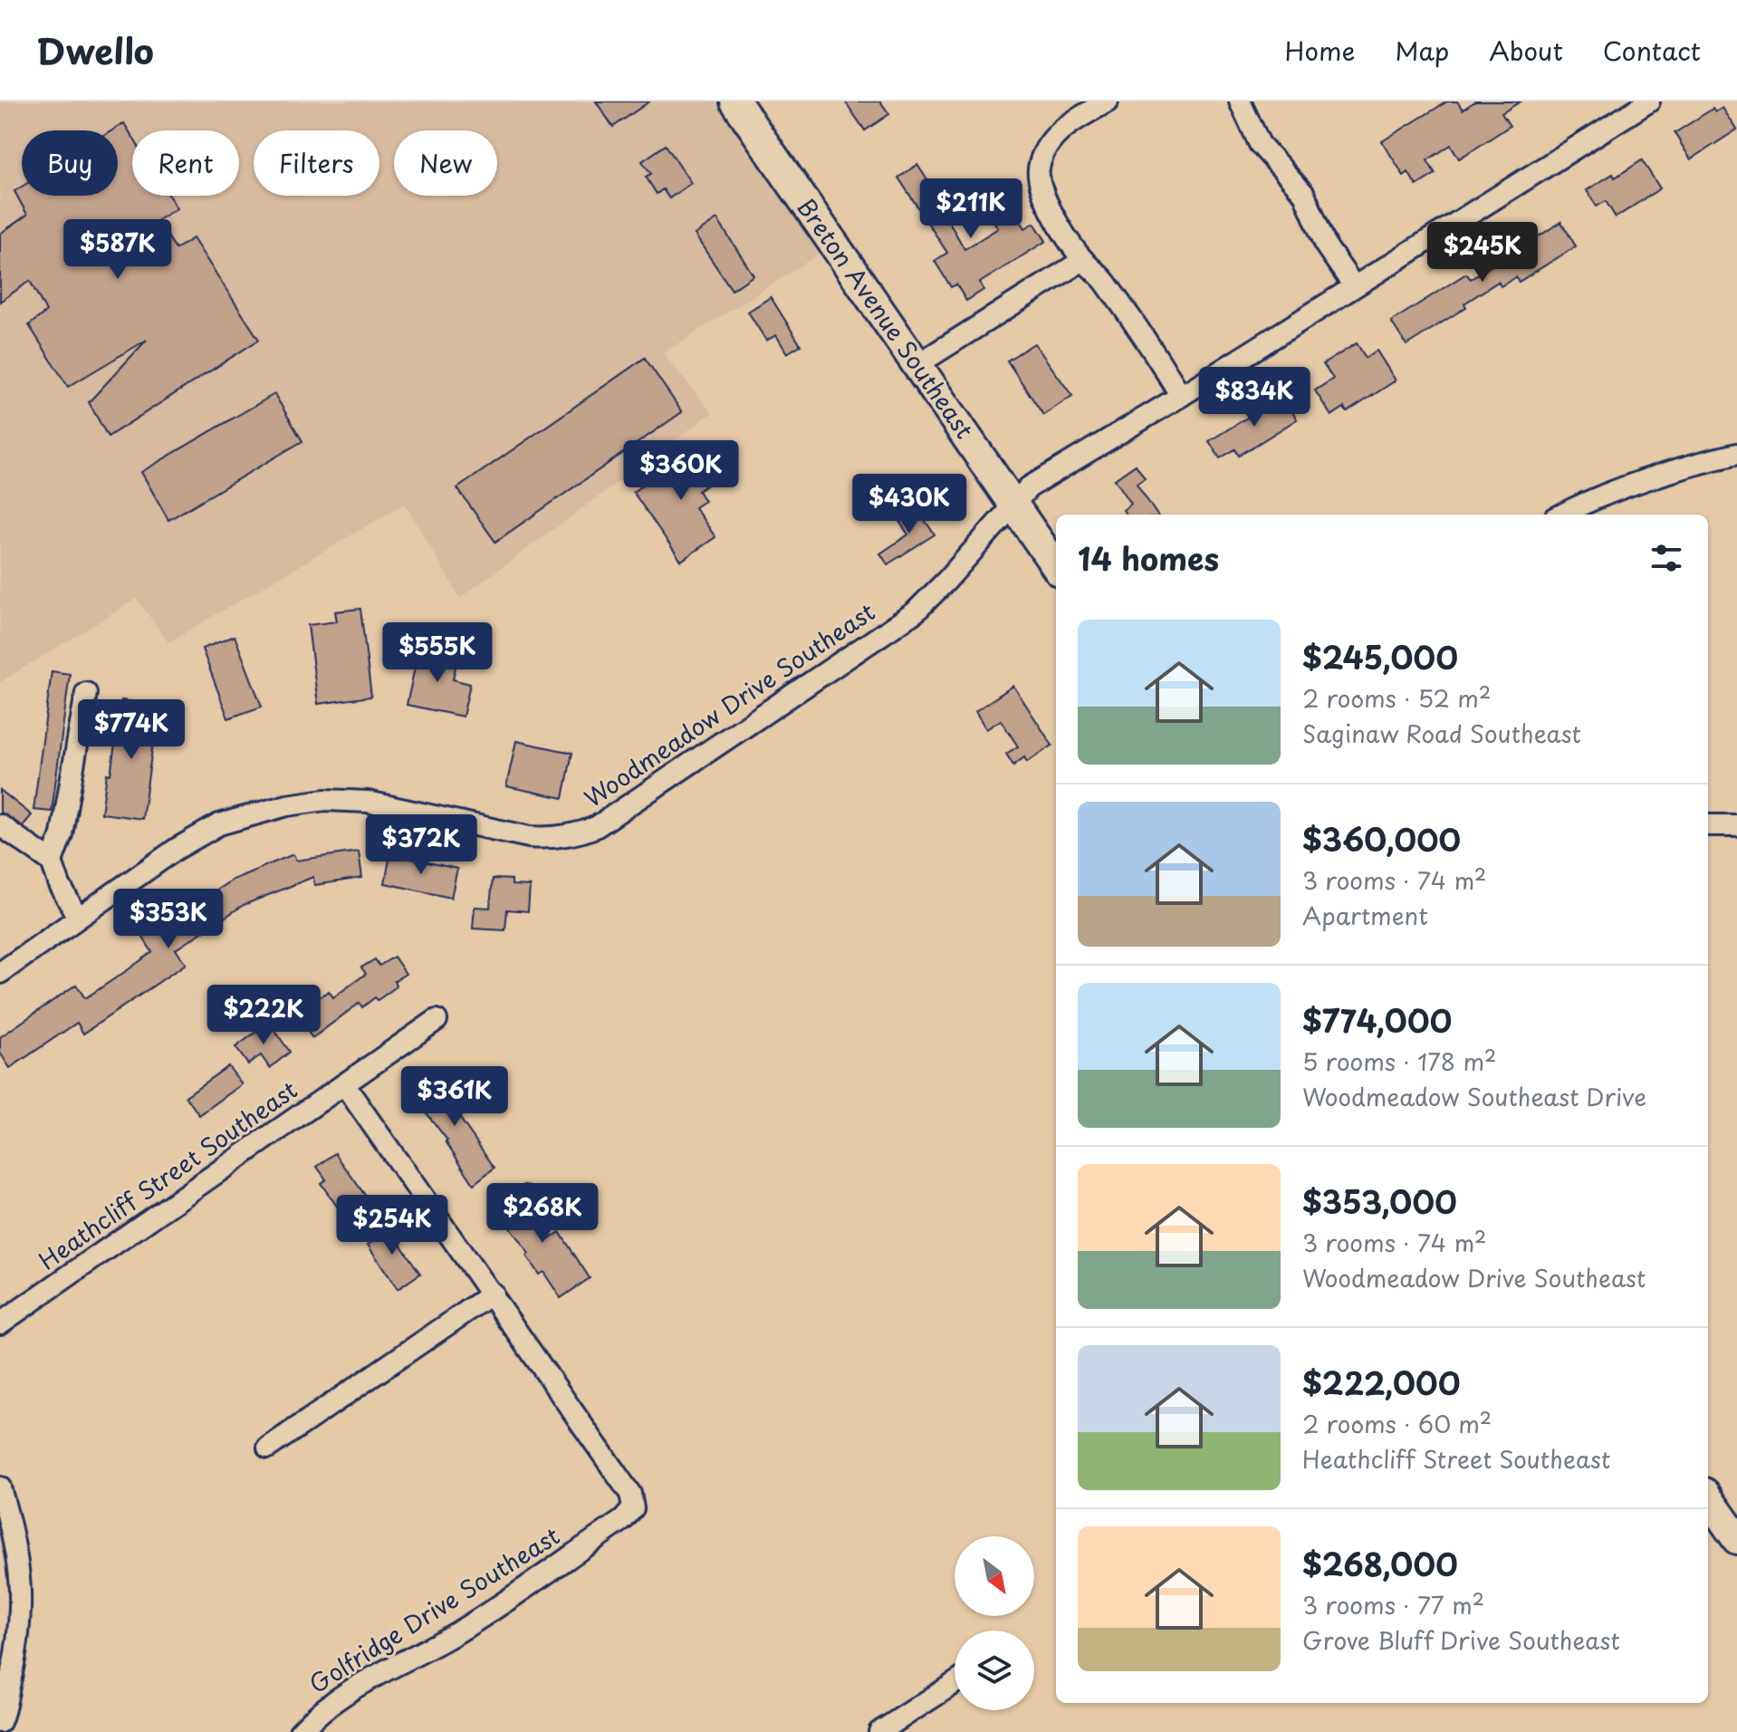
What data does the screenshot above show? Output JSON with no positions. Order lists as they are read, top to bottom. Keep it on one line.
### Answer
{"streets":{"main road":["Breton Avenue Southeast"],"street":["Woodmeadow Drive Southeast","Heathcliff Street Southeast","Golfridge Drive Southeast"]},"crossings":[["Breton Avenue Southeast","Woodmeadow Drive Southeast"]],"north":"bottom right","page":{"header":"Dwello","nav":["Home","Map","About","Contact"],"chip":["Buy","Rent","Filters","New"],"price":["$211K","$587K","$245K","$834K","$360K","$430K","$555K","$774K","$372K","$353K","$222K","$361K","$268K","$254K"],"heading":"14 homes","list":[{"name":"$245,000","note":"2 rooms · 52 m² · Saginaw Road Southeast"},{"name":"$360,000","note":"3 rooms · 74 m² · Apartment"},{"name":"$774,000","note":"5 rooms · 178 m² · Woodmeadow Southeast Drive"},{"name":"$353,000","note":"3 rooms · 74 m² · Woodmeadow Drive Southeast"},{"name":"$222,000","note":"2 rooms · 60 m² · Heathcliff Street Southeast"},{"name":"$268,000","note":"3 rooms · 77 m² · Grove Bluff Drive Southeast"}]}}
